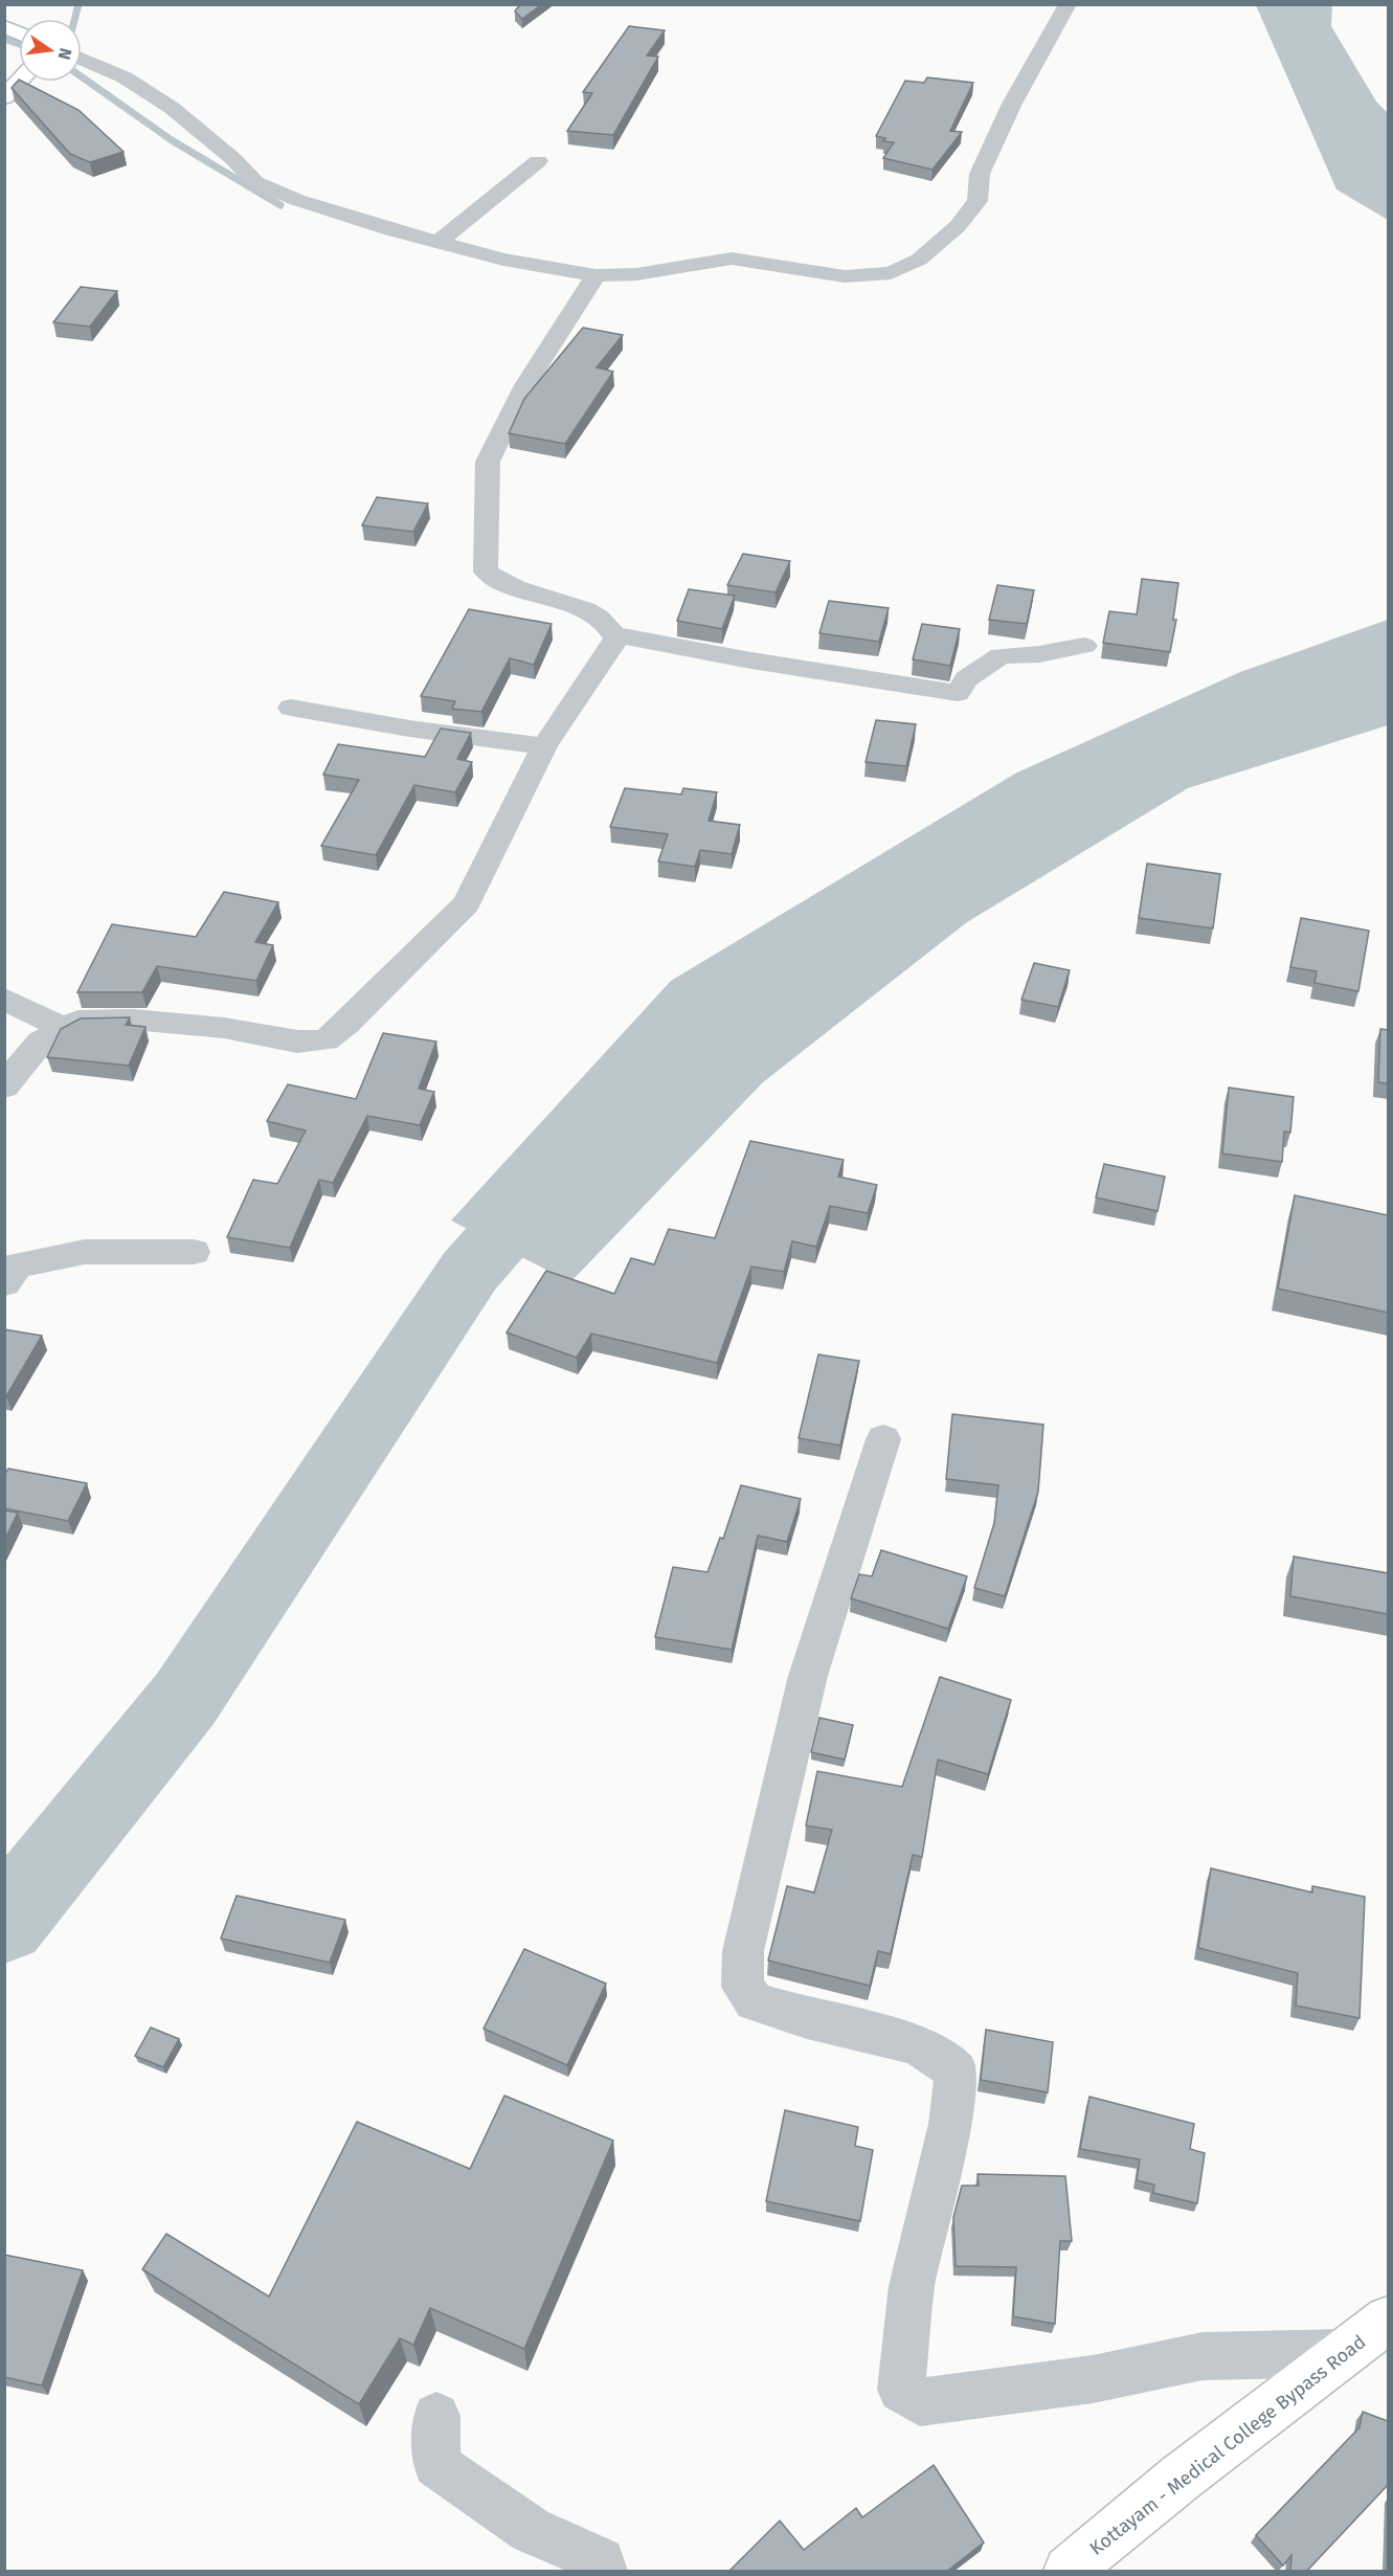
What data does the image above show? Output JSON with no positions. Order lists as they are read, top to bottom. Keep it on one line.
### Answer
{"streets":{"main road":["Kottayam - Medical College Bypass Road"]},"north":"right"}
